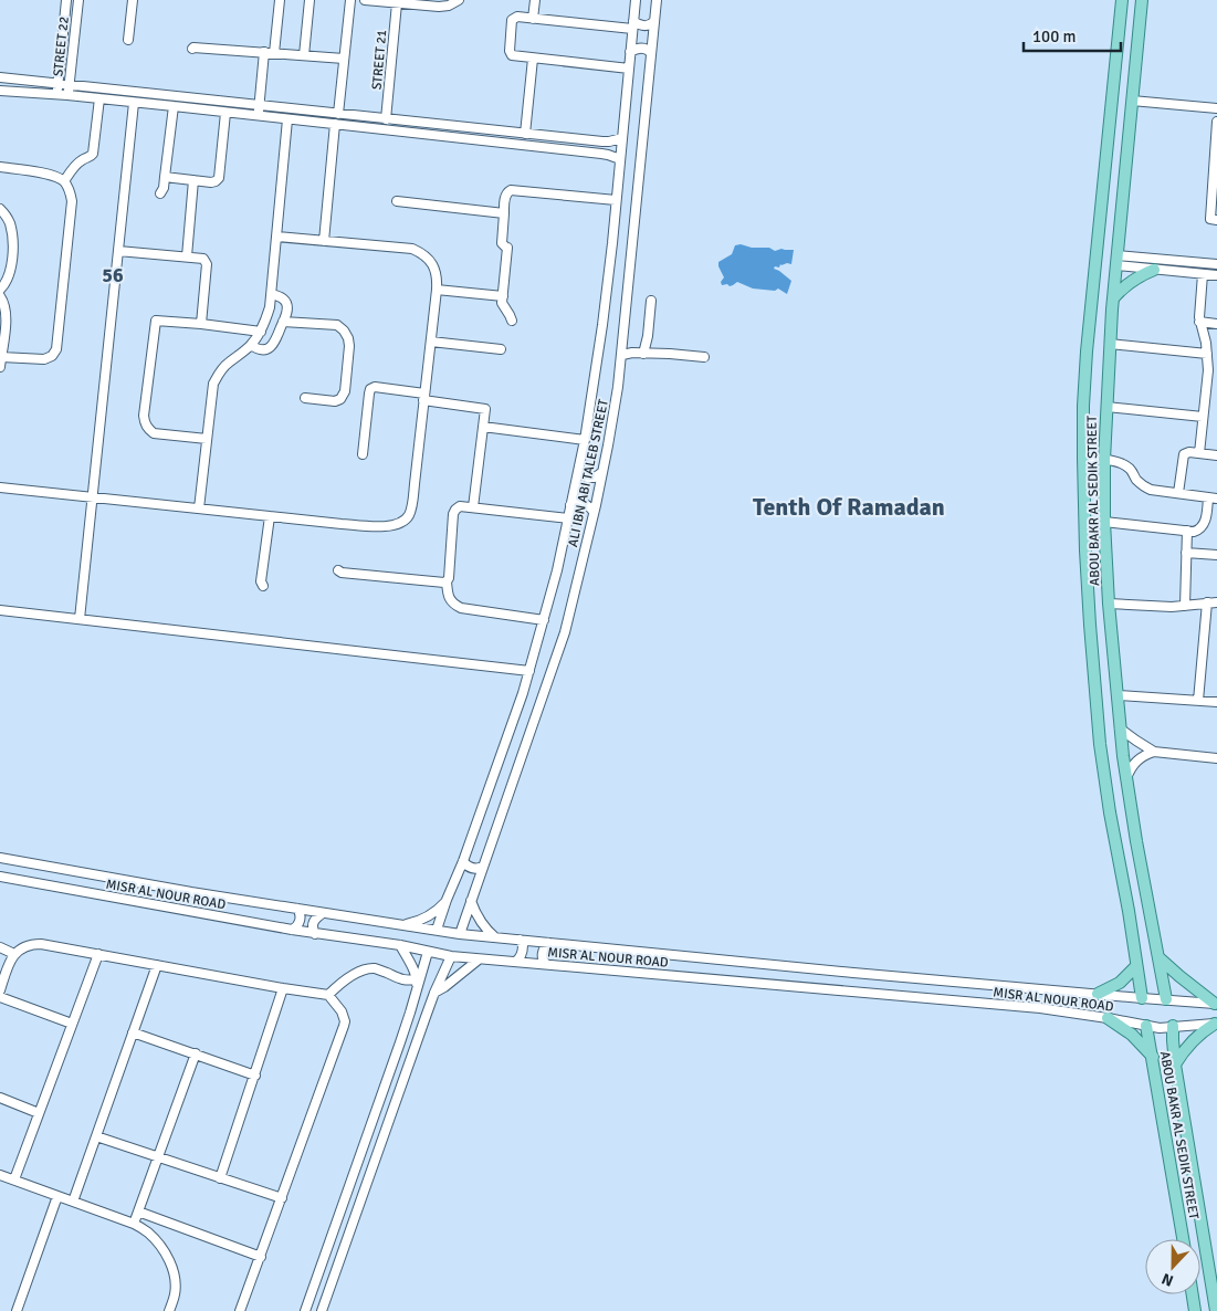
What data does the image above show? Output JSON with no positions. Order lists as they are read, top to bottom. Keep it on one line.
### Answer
{"streets":{"main road":["ABOU BAKR AL SEDIK STREET"],"street":["STREET 22","STREET 21","ALI IBN ABI TALEB STREET","MISR AL NOUR ROAD"]},"crossings":[["ALI IBN ABI TALEB STREET","MISR AL NOUR ROAD"],["ABOU BAKR AL SEDIK STREET","MISR AL NOUR ROAD"]],"districts":["56","Tenth Of Ramadan"],"scale_bar":"100 m","north":"bottom"}
